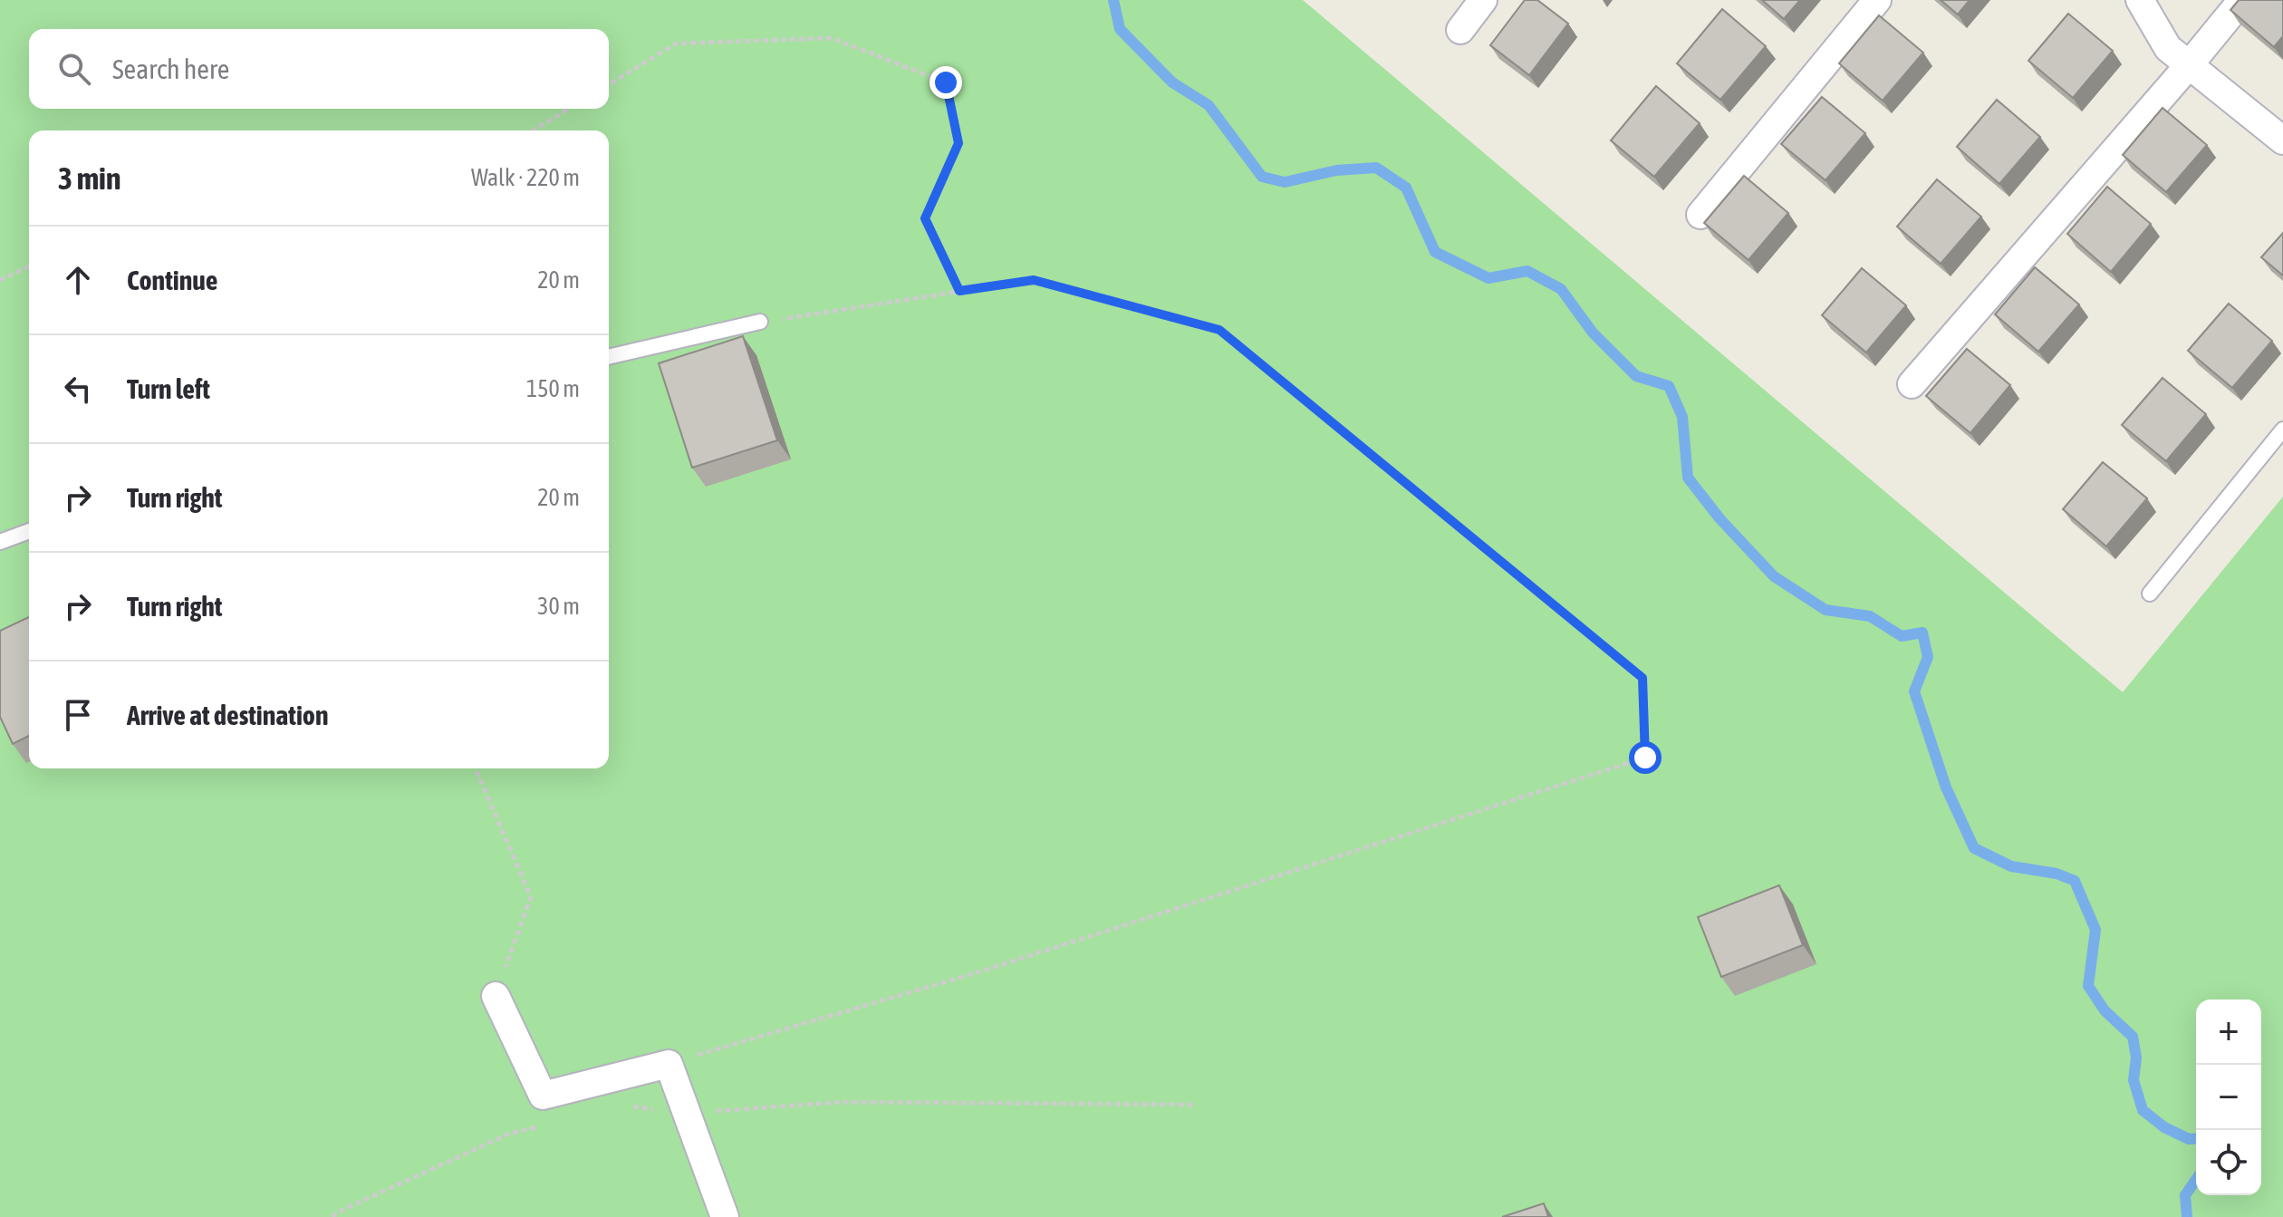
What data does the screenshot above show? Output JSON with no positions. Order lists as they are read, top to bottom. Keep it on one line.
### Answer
{"page":{"search":"Search here","heading":["3 min","Walk · 220 m"],"list":[["Continue","20 m"],["Turn left","150 m"],["Turn right","20 m"],["Turn right","30 m"],"Arrive at destination"],"map_buttons":["+","−"]}}
